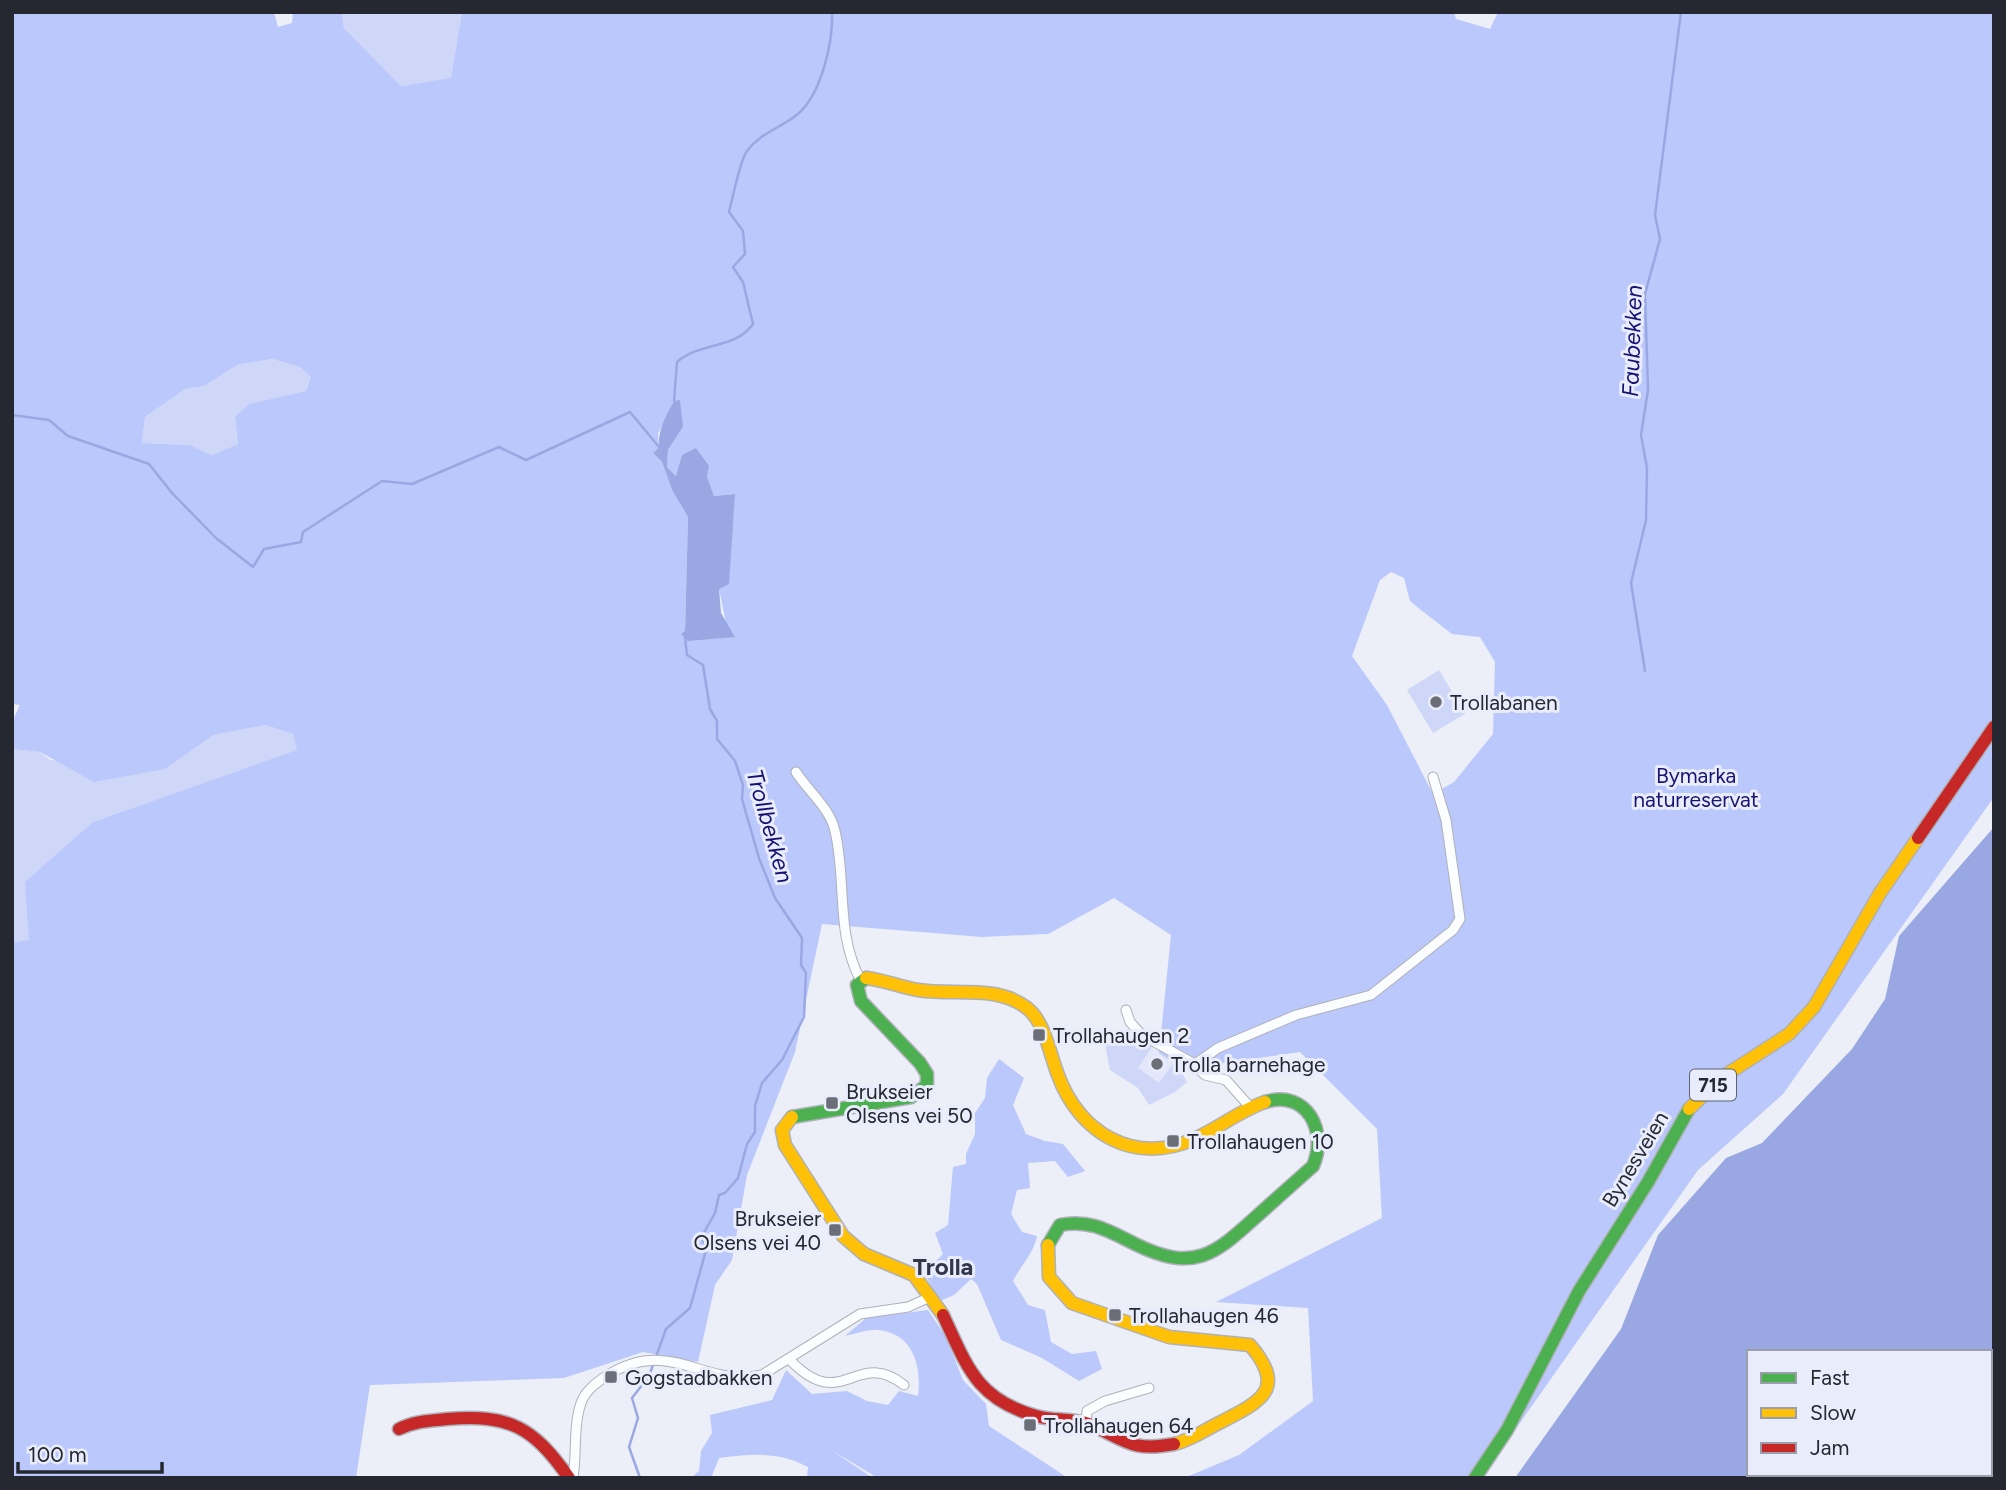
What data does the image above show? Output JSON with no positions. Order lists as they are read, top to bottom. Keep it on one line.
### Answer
{"streets":{"street":["715","Bynesveien"]},"districts":["Trolla"],"water":["Faubekken","Trollbekken"],"parks":["Bymarka naturreservat"],"places":{"other":["Trollabanen","Trolla barnehage"],"transit":["Trollahaugen 2","Brukseier Olsens vei 50","Trollahaugen 10","Brukseier Olsens vei 40","Trollahaugen 46","Gogstadbakken","Trollahaugen 64"]},"legend":["Fast","Slow","Jam"],"scale_bar":"100 m"}
